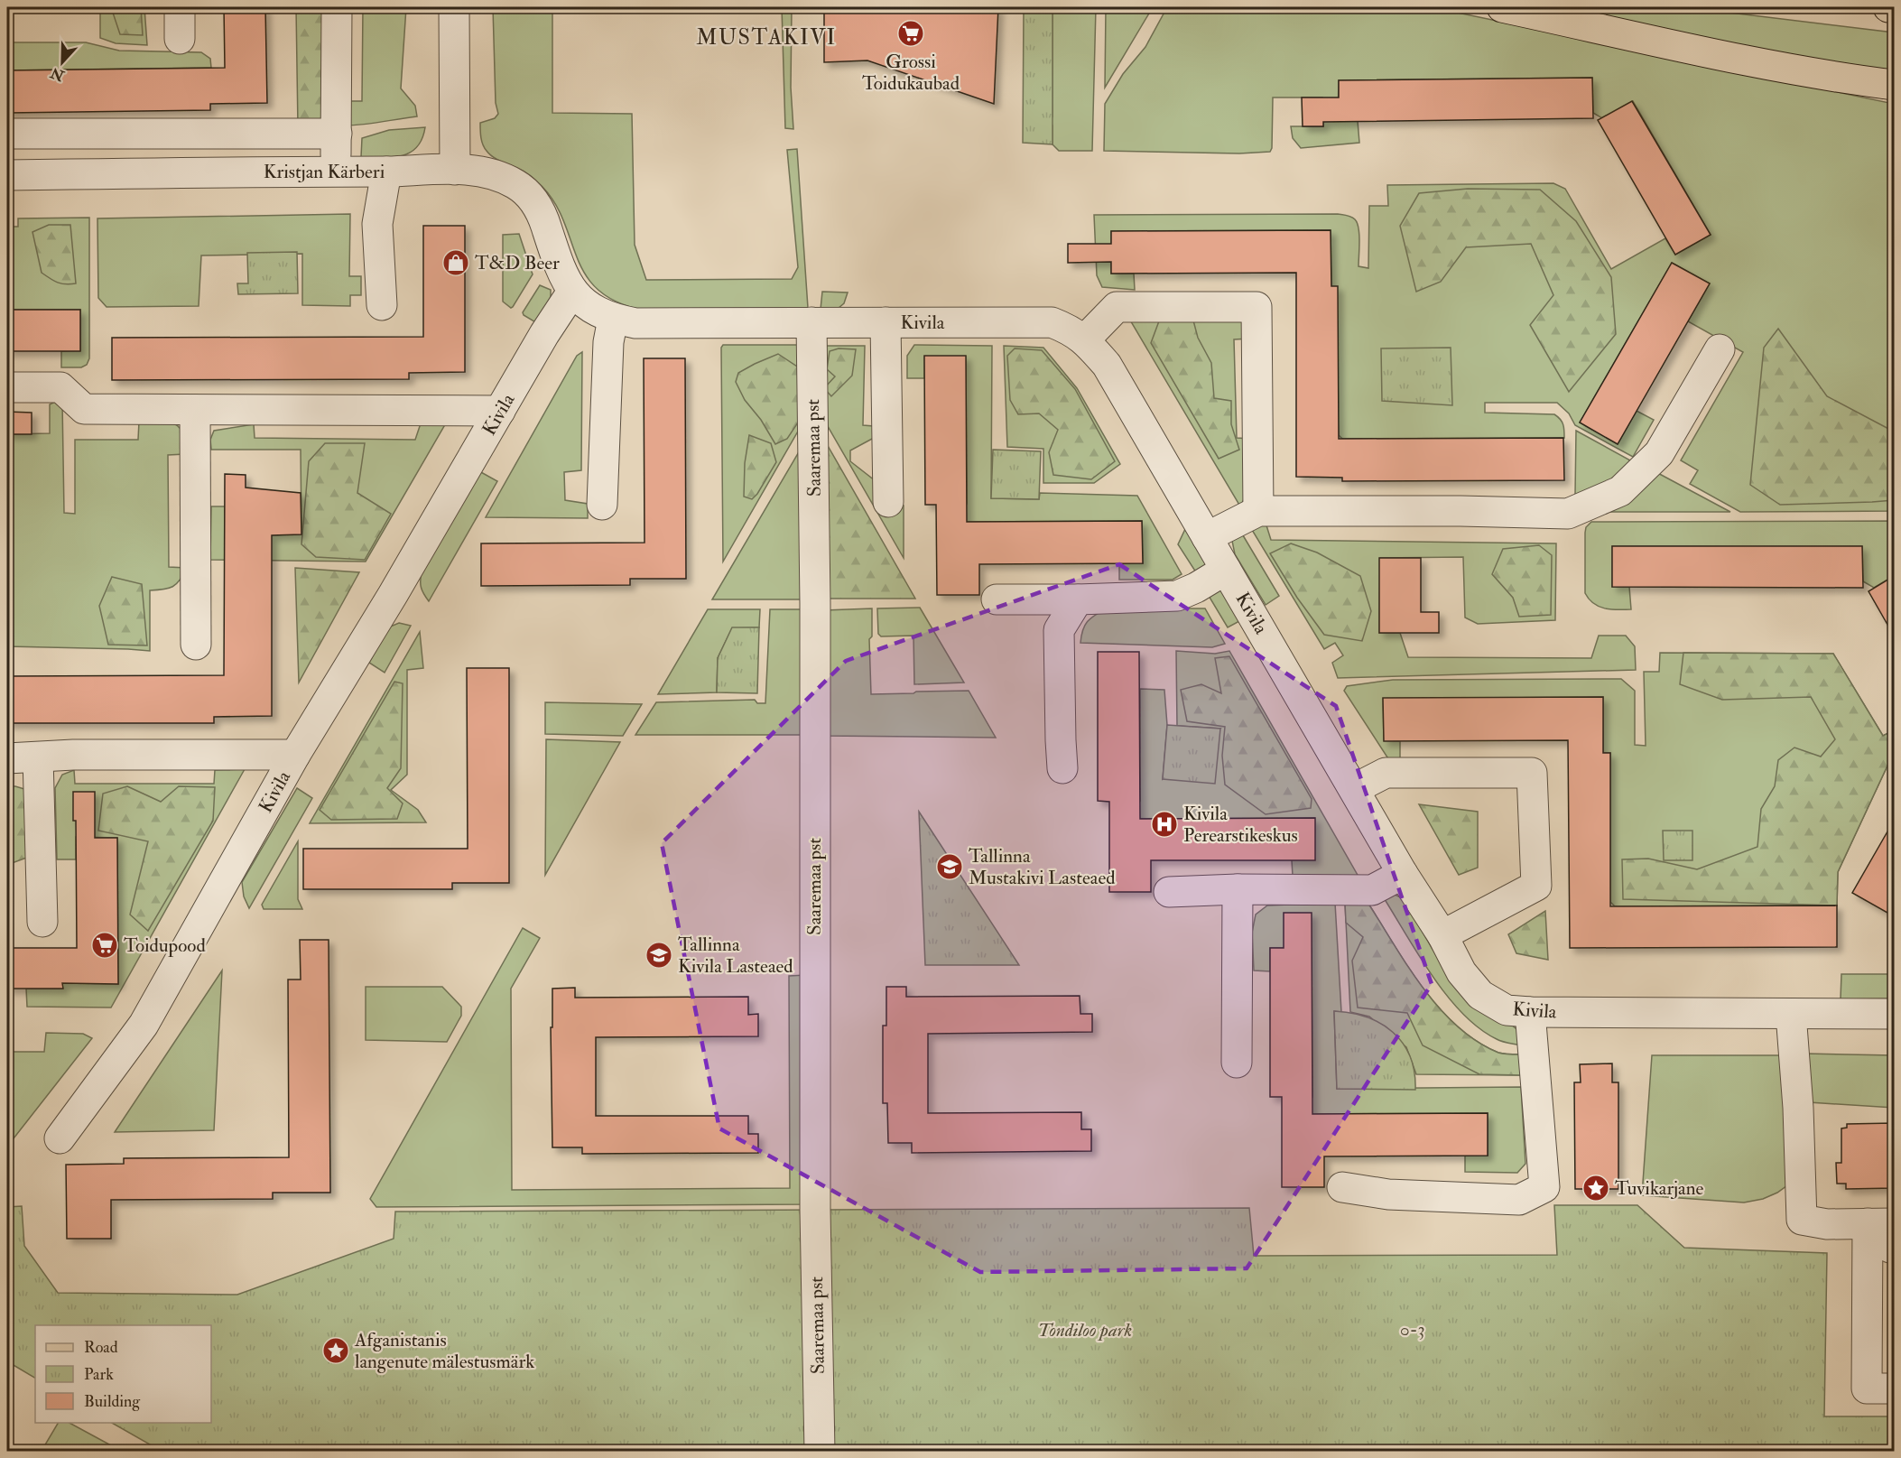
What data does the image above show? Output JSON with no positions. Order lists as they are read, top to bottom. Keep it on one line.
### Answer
{"streets":{"street":["Kristjan Kärberi","Kivila","Saaremaa pst"]},"crossings":[["Kristjan Kärberi","Kivila"],["Kivila","Saaremaa pst"]],"districts":["MUSTAKIVI"],"parks":["0-3","Tondiloo park"],"places":{"supermarket":["Grossi Toidukaubad","Toidupood"],"shop":["T&D Beer"],"hospital":["Kivila Perearstikeskus"],"school or university":["Tallinna Mustakivi Lasteaed","Tallinna Kivila Lasteaed"],"place":["Tuvikarjane","Afganistanis langenute mälestusmärk"]},"legend":["Road","Park","Building"],"north":"bottom"}
